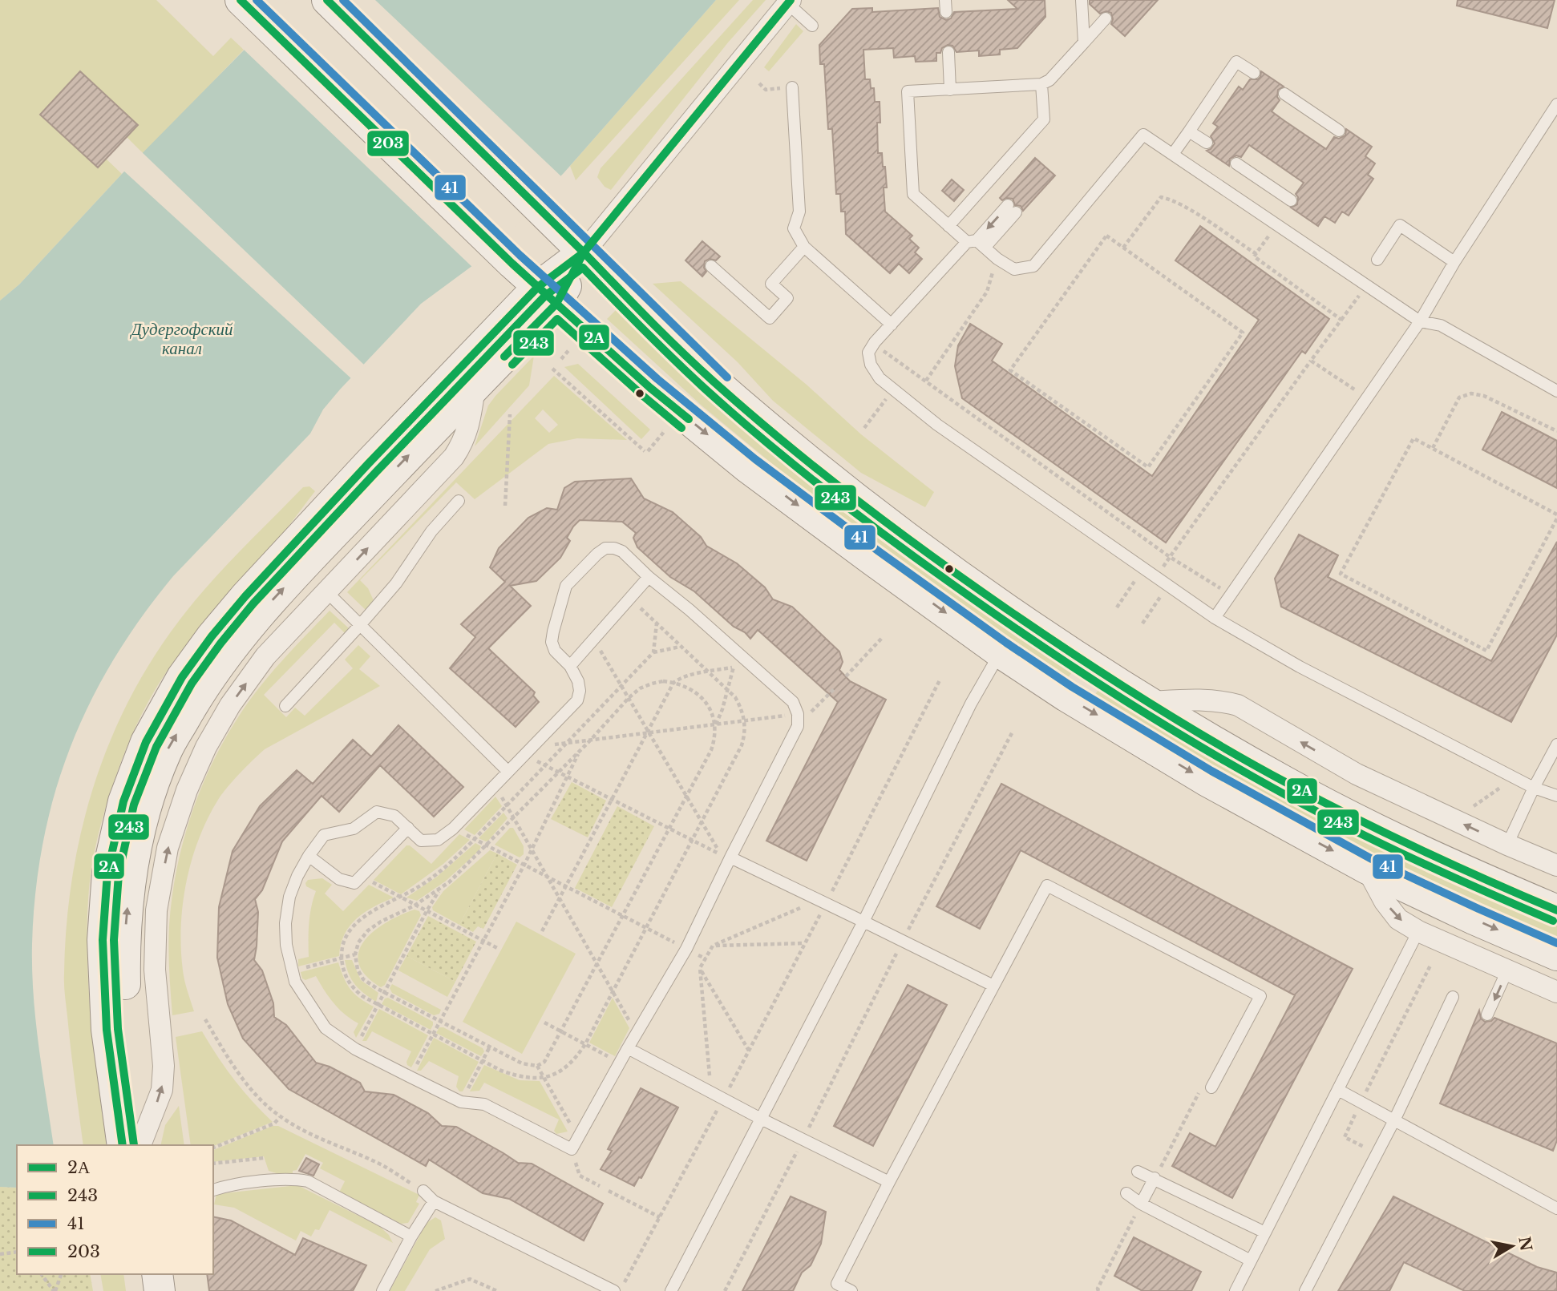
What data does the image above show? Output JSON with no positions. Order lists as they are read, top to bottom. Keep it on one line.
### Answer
{"water":["Дудергофский канал"],"lines":["transit line 41","transit line 203","transit line 2А","transit line 243"],"legend":["2А","243","41","203"],"north":"right"}
